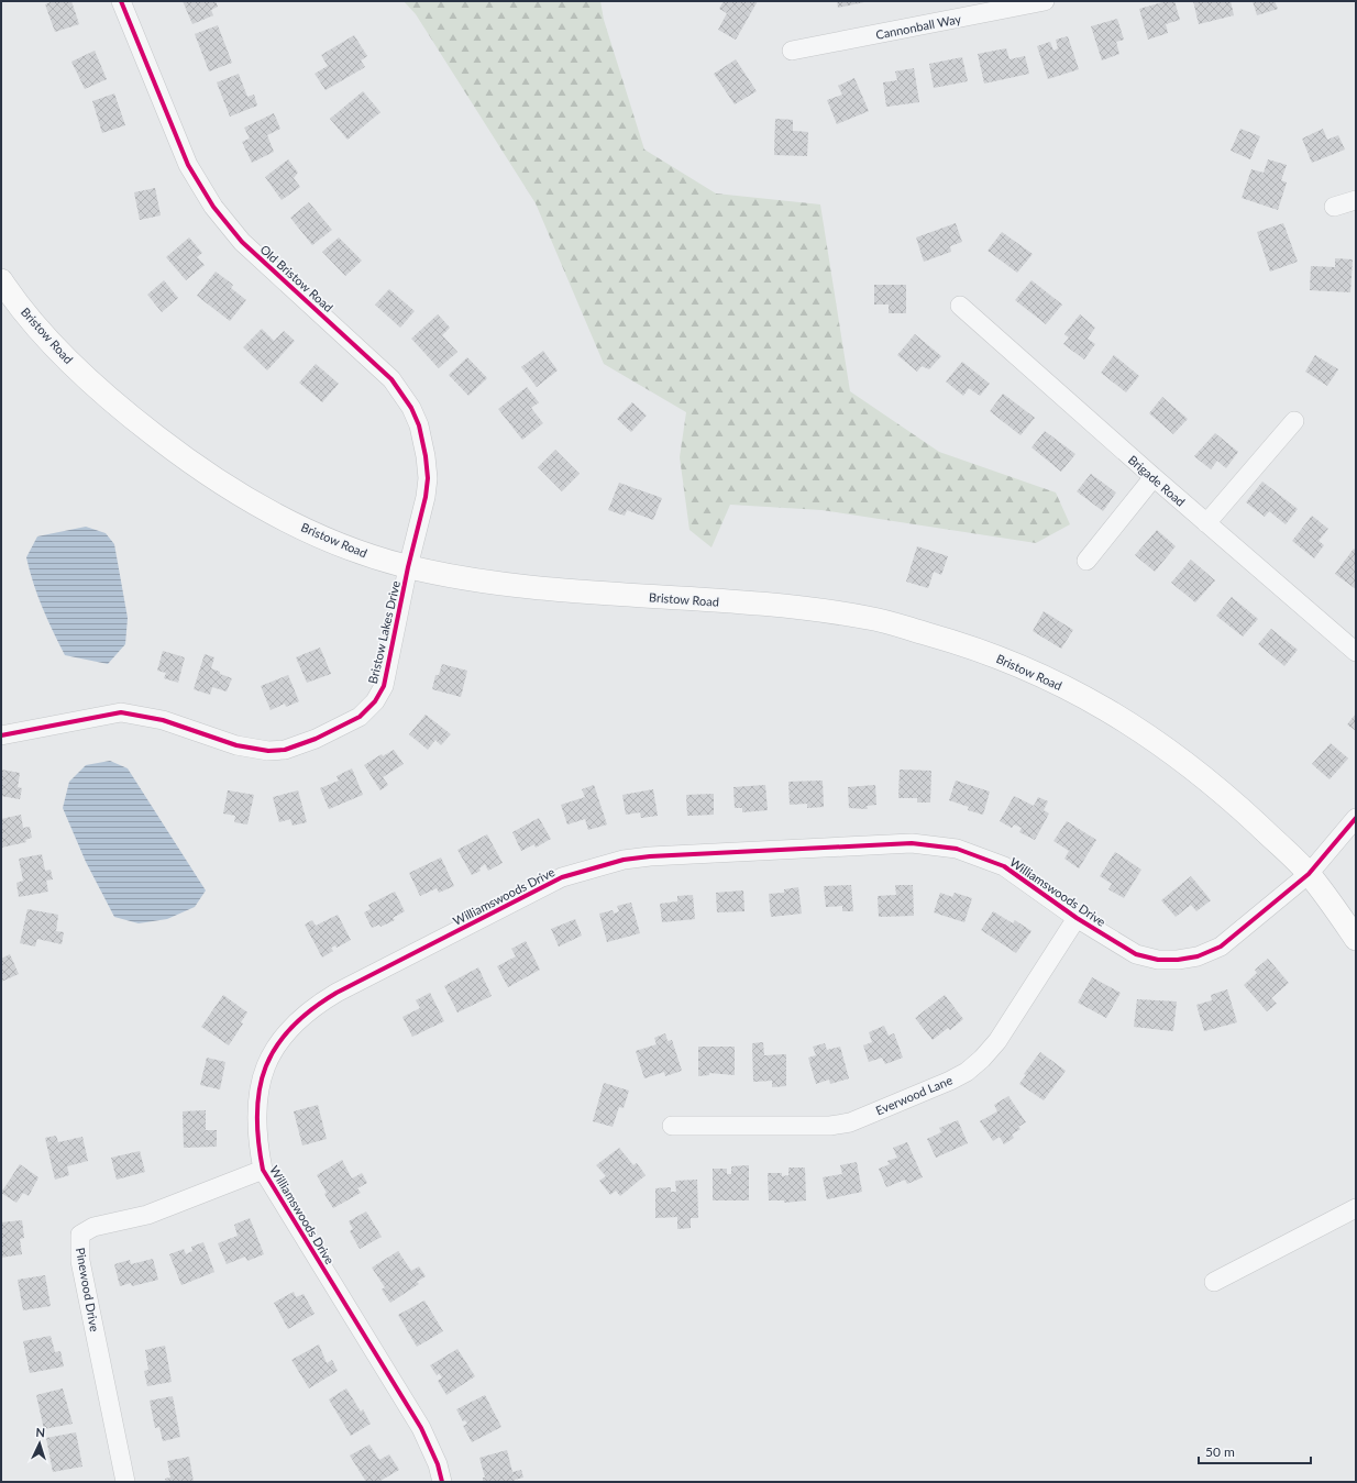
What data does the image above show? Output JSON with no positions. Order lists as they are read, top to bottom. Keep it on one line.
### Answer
{"streets":{"main road":["Bristow Road"],"street":["Cannonball Way","Old Bristow Road","Brigade Road","Bristow Lakes Drive","Williamswoods Drive","Everwood Lane","Pinewood Drive"]},"crossings":[["Old Bristow Road","Bristow Road"],["Old Bristow Road","Bristow Lakes Drive"],["Bristow Road","Bristow Lakes Drive"],["Bristow Road","Williamswoods Drive"],["Williamswoods Drive","Everwood Lane"],["Williamswoods Drive","Pinewood Drive"]],"scale_bar":"50 m","north":"top"}
